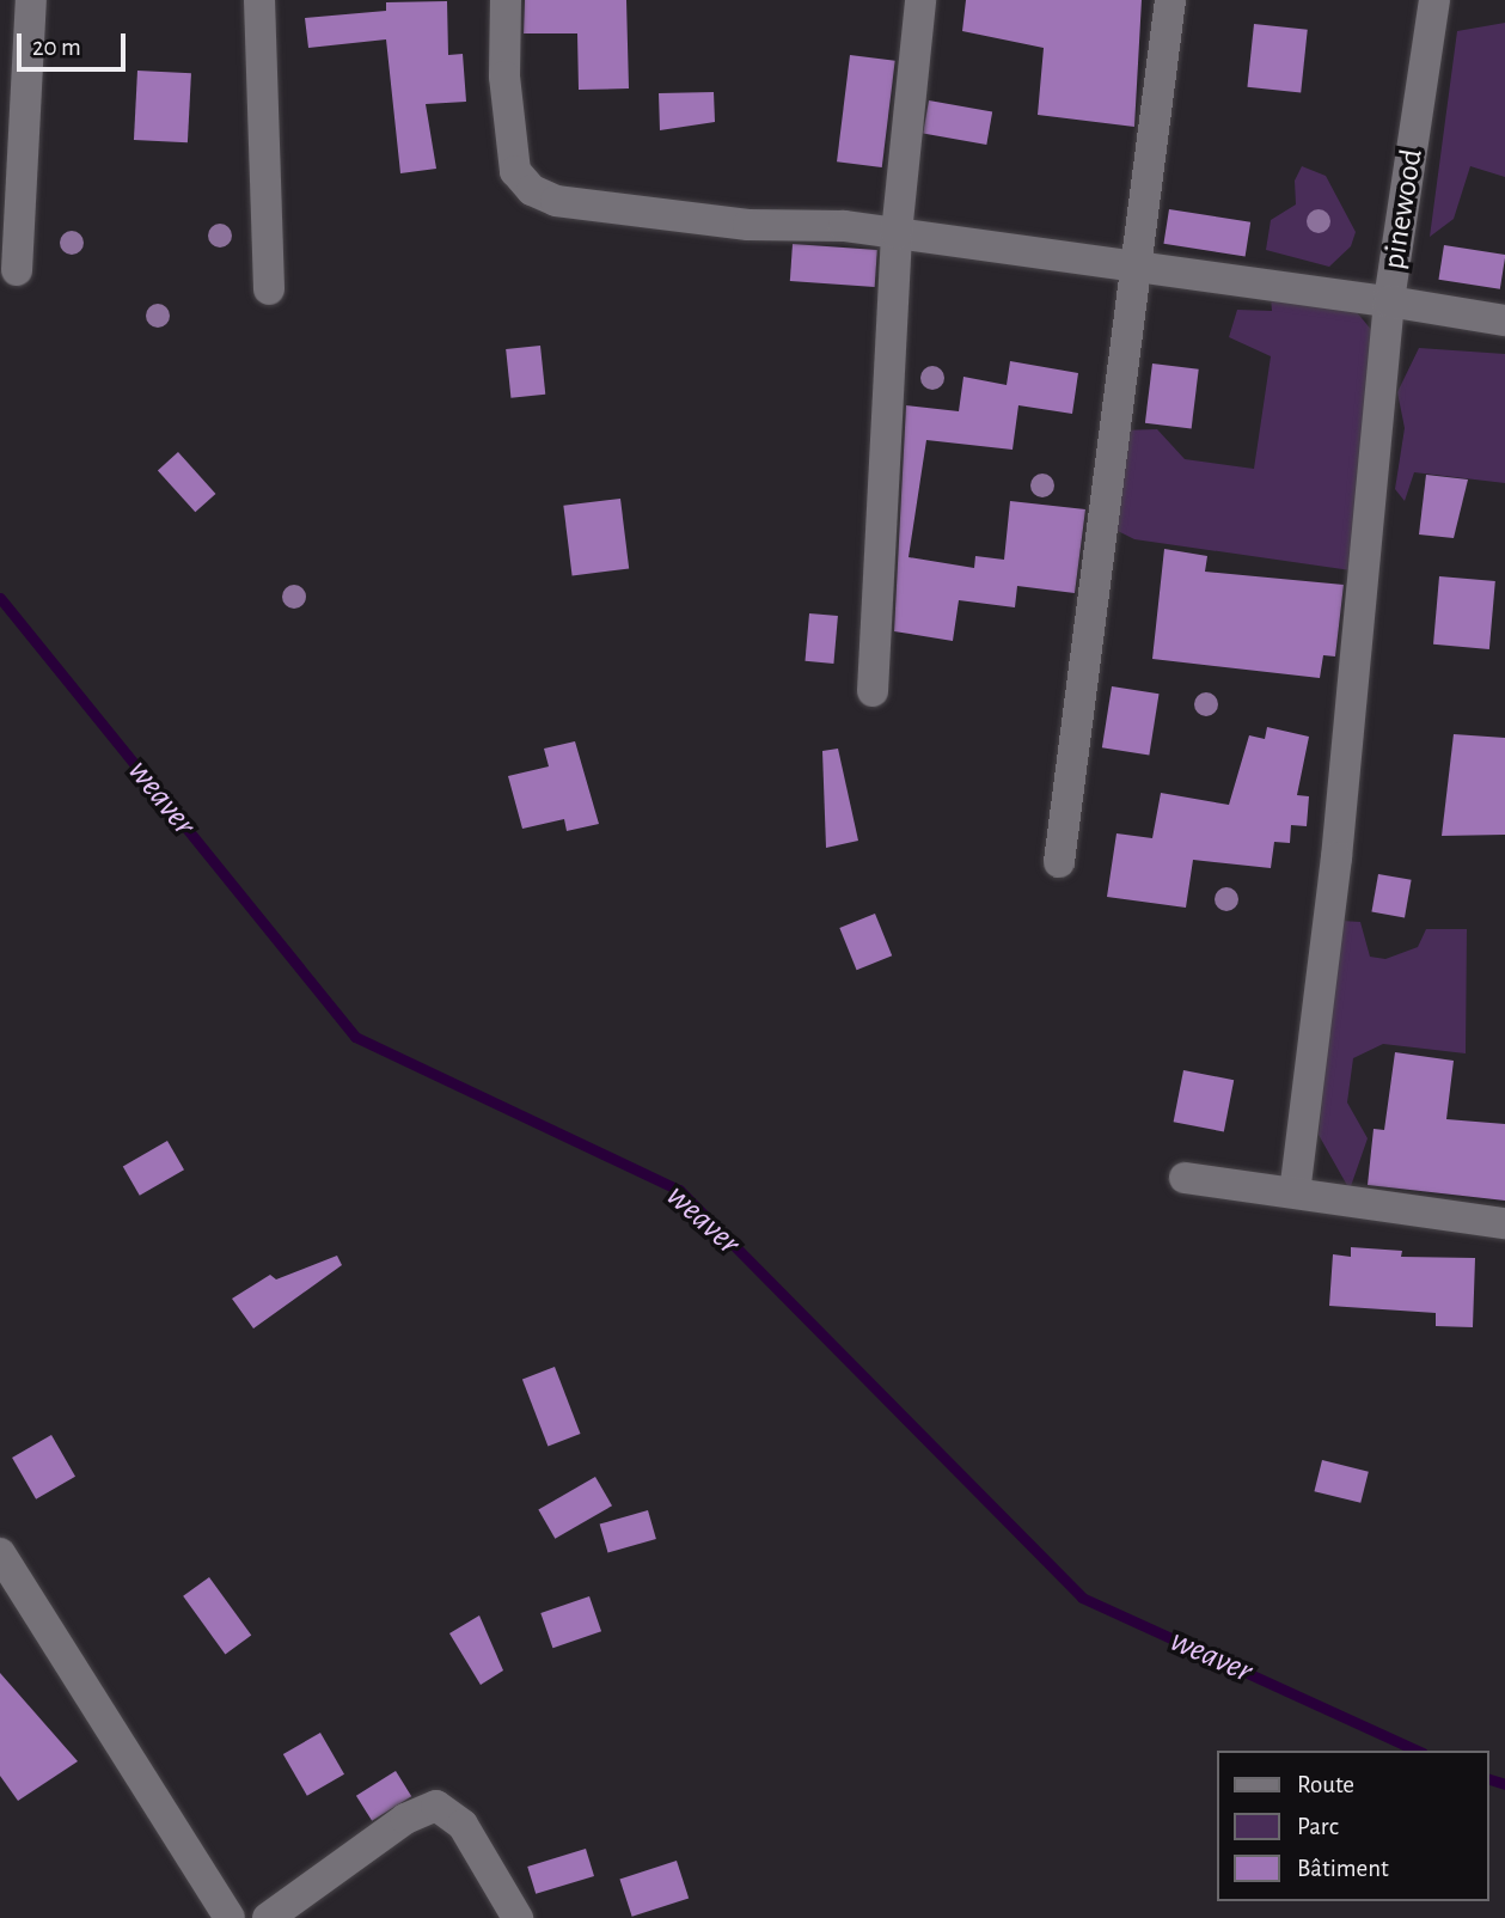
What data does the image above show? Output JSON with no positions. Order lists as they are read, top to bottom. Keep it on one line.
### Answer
{"streets":{"street":["pinewood"]},"water":["weaver"],"legend":["Route","Parc","Bâtiment"],"scale_bar":"20 m"}
